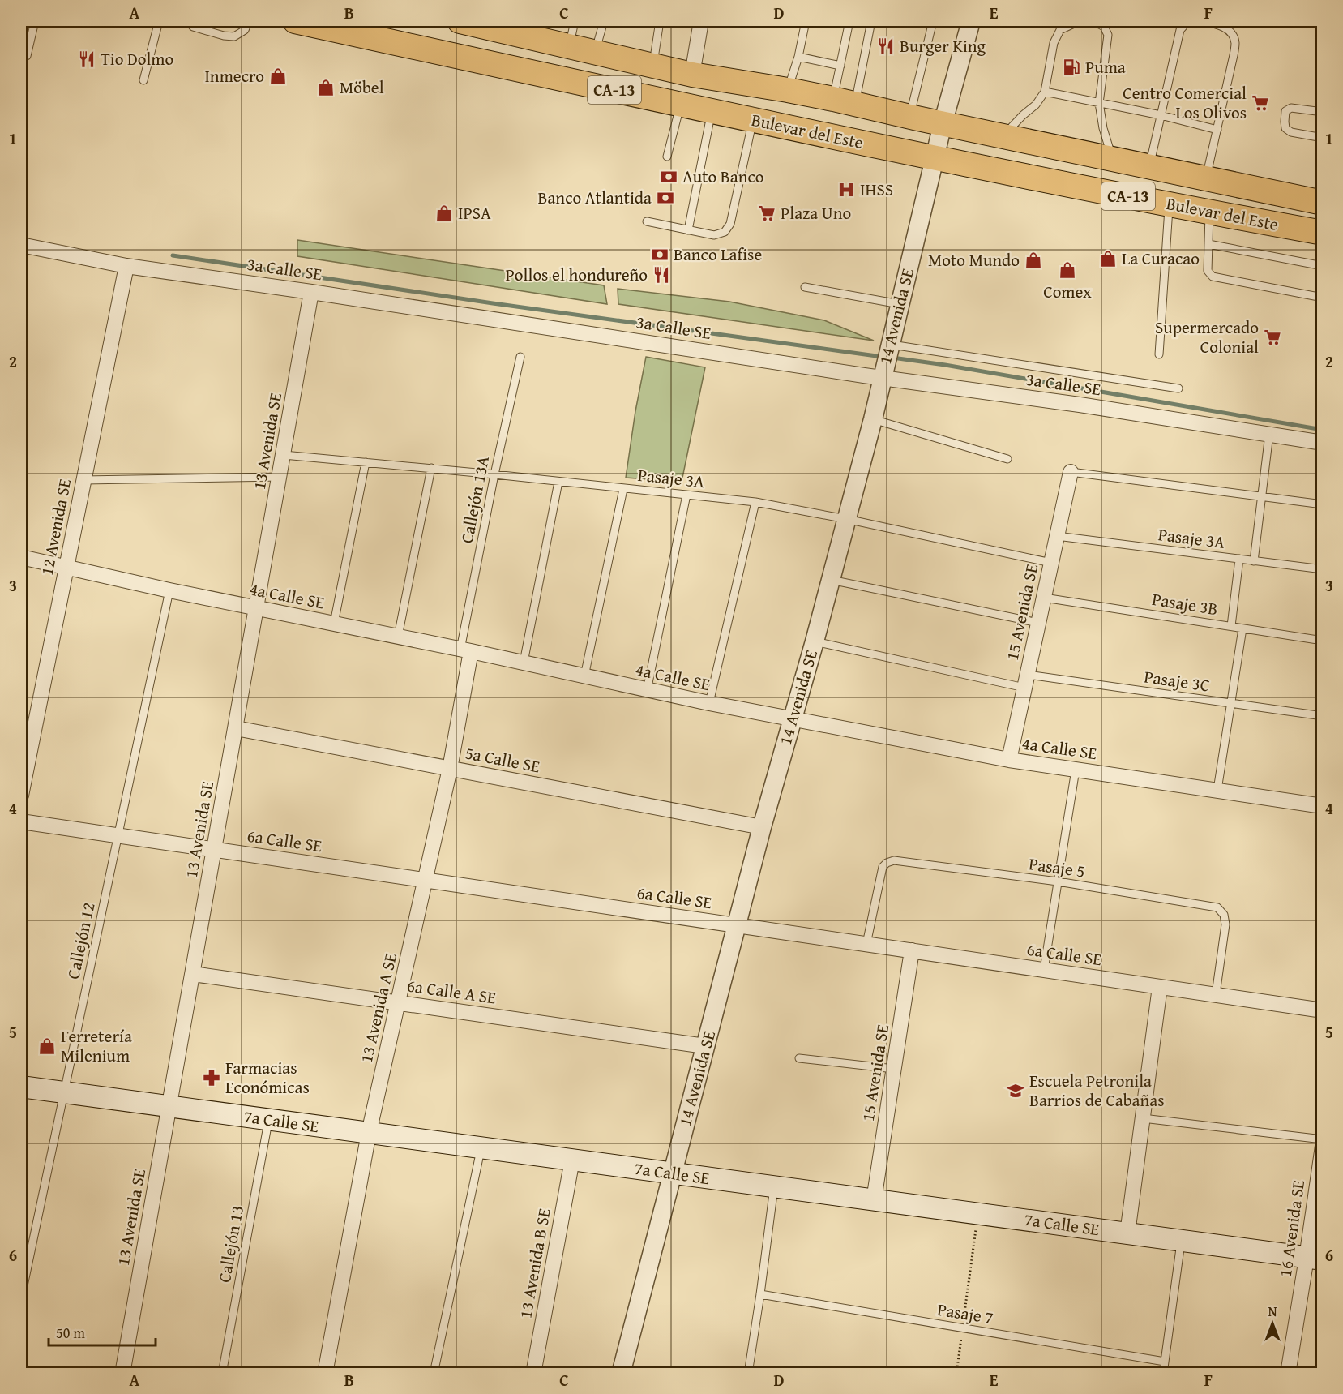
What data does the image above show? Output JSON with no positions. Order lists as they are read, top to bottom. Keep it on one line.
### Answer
{"streets":{"highway":["CA-13","Bulevar del Este"],"main road":["7a Calle SE"],"street":["3a Calle SE","14 Avenida SE","13 Avenida SE","12 Avenida SE","4a Calle SE","15 Avenida SE","5a Calle SE","6a Calle SE","6a Calle A SE","13 Avenida A SE","16 Avenida SE","13 Avenida B SE"],"lane":["Pasaje 3A","Callejón 13A","Pasaje 3B","Pasaje 3C","Pasaje 5","Callejón 12","Callejón 13","Pasaje 7"]},"crossings":[["Bulevar del Este","14 Avenida SE"],["3a Calle SE","14 Avenida SE"],["3a Calle SE","13 Avenida SE"],["3a Calle SE","12 Avenida SE"],["14 Avenida SE","Pasaje 3A"],["14 Avenida SE","4a Calle SE"],["14 Avenida SE","Pasaje 3C"],["14 Avenida SE","5a Calle SE"],["14 Avenida SE","6a Calle SE"],["14 Avenida SE","6a Calle A SE"],["14 Avenida SE","7a Calle SE"],["13 Avenida SE","Pasaje 3A"],["13 Avenida SE","4a Calle SE"],["13 Avenida SE","5a Calle SE"],["13 Avenida SE","6a Calle SE"],["13 Avenida SE","6a Calle A SE"],["13 Avenida SE","7a Calle SE"],["Pasaje 3A","Callejón 13A"],["Pasaje 3A","15 Avenida SE"],["Callejón 13A","4a Calle SE"],["Callejón 13A","13 Avenida A SE"],["12 Avenida SE","4a Calle SE"],["4a Calle SE","15 Avenida SE"],["4a Calle SE","Callejón 12"],["4a Calle SE","13 Avenida A SE"],["Pasaje 3B","15 Avenida SE"],["15 Avenida SE","Pasaje 3C"],["15 Avenida SE","6a Calle SE"],["15 Avenida SE","7a Calle SE"],["5a Calle SE","13 Avenida A SE"],["6a Calle SE","Pasaje 5"],["6a Calle SE","Callejón 12"],["6a Calle SE","13 Avenida A SE"],["Callejón 12","7a Calle SE"],["6a Calle A SE","13 Avenida A SE"],["13 Avenida A SE","7a Calle SE"],["7a Calle SE","16 Avenida SE"],["7a Calle SE","Callejón 13"],["7a Calle SE","13 Avenida B SE"]],"places":{"restaurant":["Burger King","Tio Dolmo","Pollos el hondureño"],"fuel station":["Puma"],"shop":["Inmecro","Möbel","IPSA","La Curacao","Moto Mundo","Comex","Ferretería Milenium"],"supermarket":["Centro Comercial Los Olivos","Plaza Uno","Supermercado Colonial"],"bank":["Auto Banco","Banco Atlantida","Banco Lafise"],"hospital":["IHSS"],"pharmacy":["Farmacias Económicas"],"school or university":["Escuela Petronila Barrios de Cabañas"]},"scale_bar":"50 m","north":"top","grid":{"columns":["A","B","C","D","E","F"],"rows":["1","2","3","4","5","6"]}}
